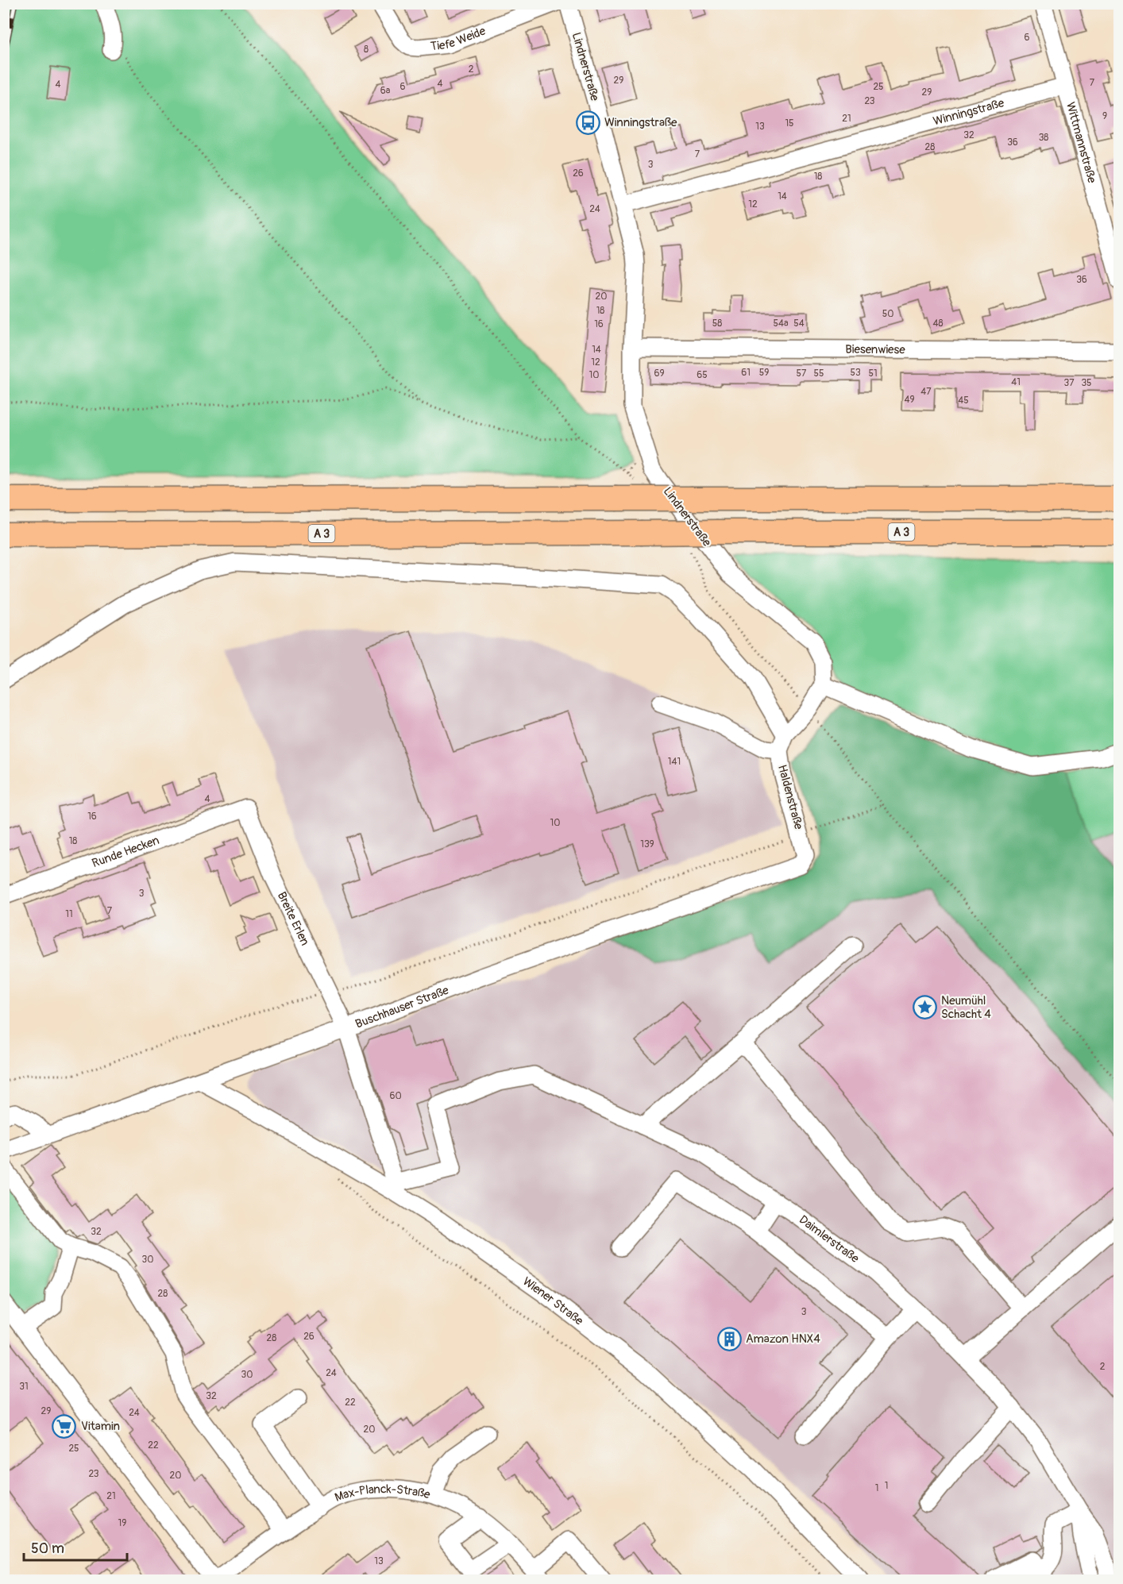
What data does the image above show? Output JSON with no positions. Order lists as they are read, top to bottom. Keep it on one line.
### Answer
{"streets":{"highway":["A 3"],"street":["Tiefe Weide","Lindnerstraße","Winningstraße","Wittmannstraße","Biesenwiese","Haldenstraße","Runde Hecken","Breite Erlen","Buschhauser Straße","Daimlerstraße","Wiener Straße","Max-Planck-Straße"]},"crossings":[["Lindnerstraße","Winningstraße"],["Lindnerstraße","Biesenwiese"],["Lindnerstraße","Haldenstraße"],["Winningstraße","Wittmannstraße"],["Haldenstraße","Buschhauser Straße"],["Runde Hecken","Breite Erlen"],["Breite Erlen","Buschhauser Straße"],["Breite Erlen","Daimlerstraße"],["Breite Erlen","Wiener Straße"],["Buschhauser Straße","Wiener Straße"],["Daimlerstraße","Wiener Straße"]],"places":{"bus stop":["Winningstraße"],"place":["Neumühl Schacht 4"],"building":["Amazon HNX4"],"supermarket":["Vitamin"]},"house_numbers":["6","8","2","29","7","4","4","6","25","6a","29","23","9","21","15","13","32","38","36","28","7","3","26","18","14","12","24","36","20","18","50","58","54a","54","48","16","14","12","61","59","53","69","57","55","51","10","65","41","37","35","47","49","45","141","4","16","10","18","139","3","7","11","60","32","30","28","3","26","28","2","24","30","31","32","22","29","24","20","22","25","23","20","1","1","21","19","13"],"scale_bar":"50 m"}
